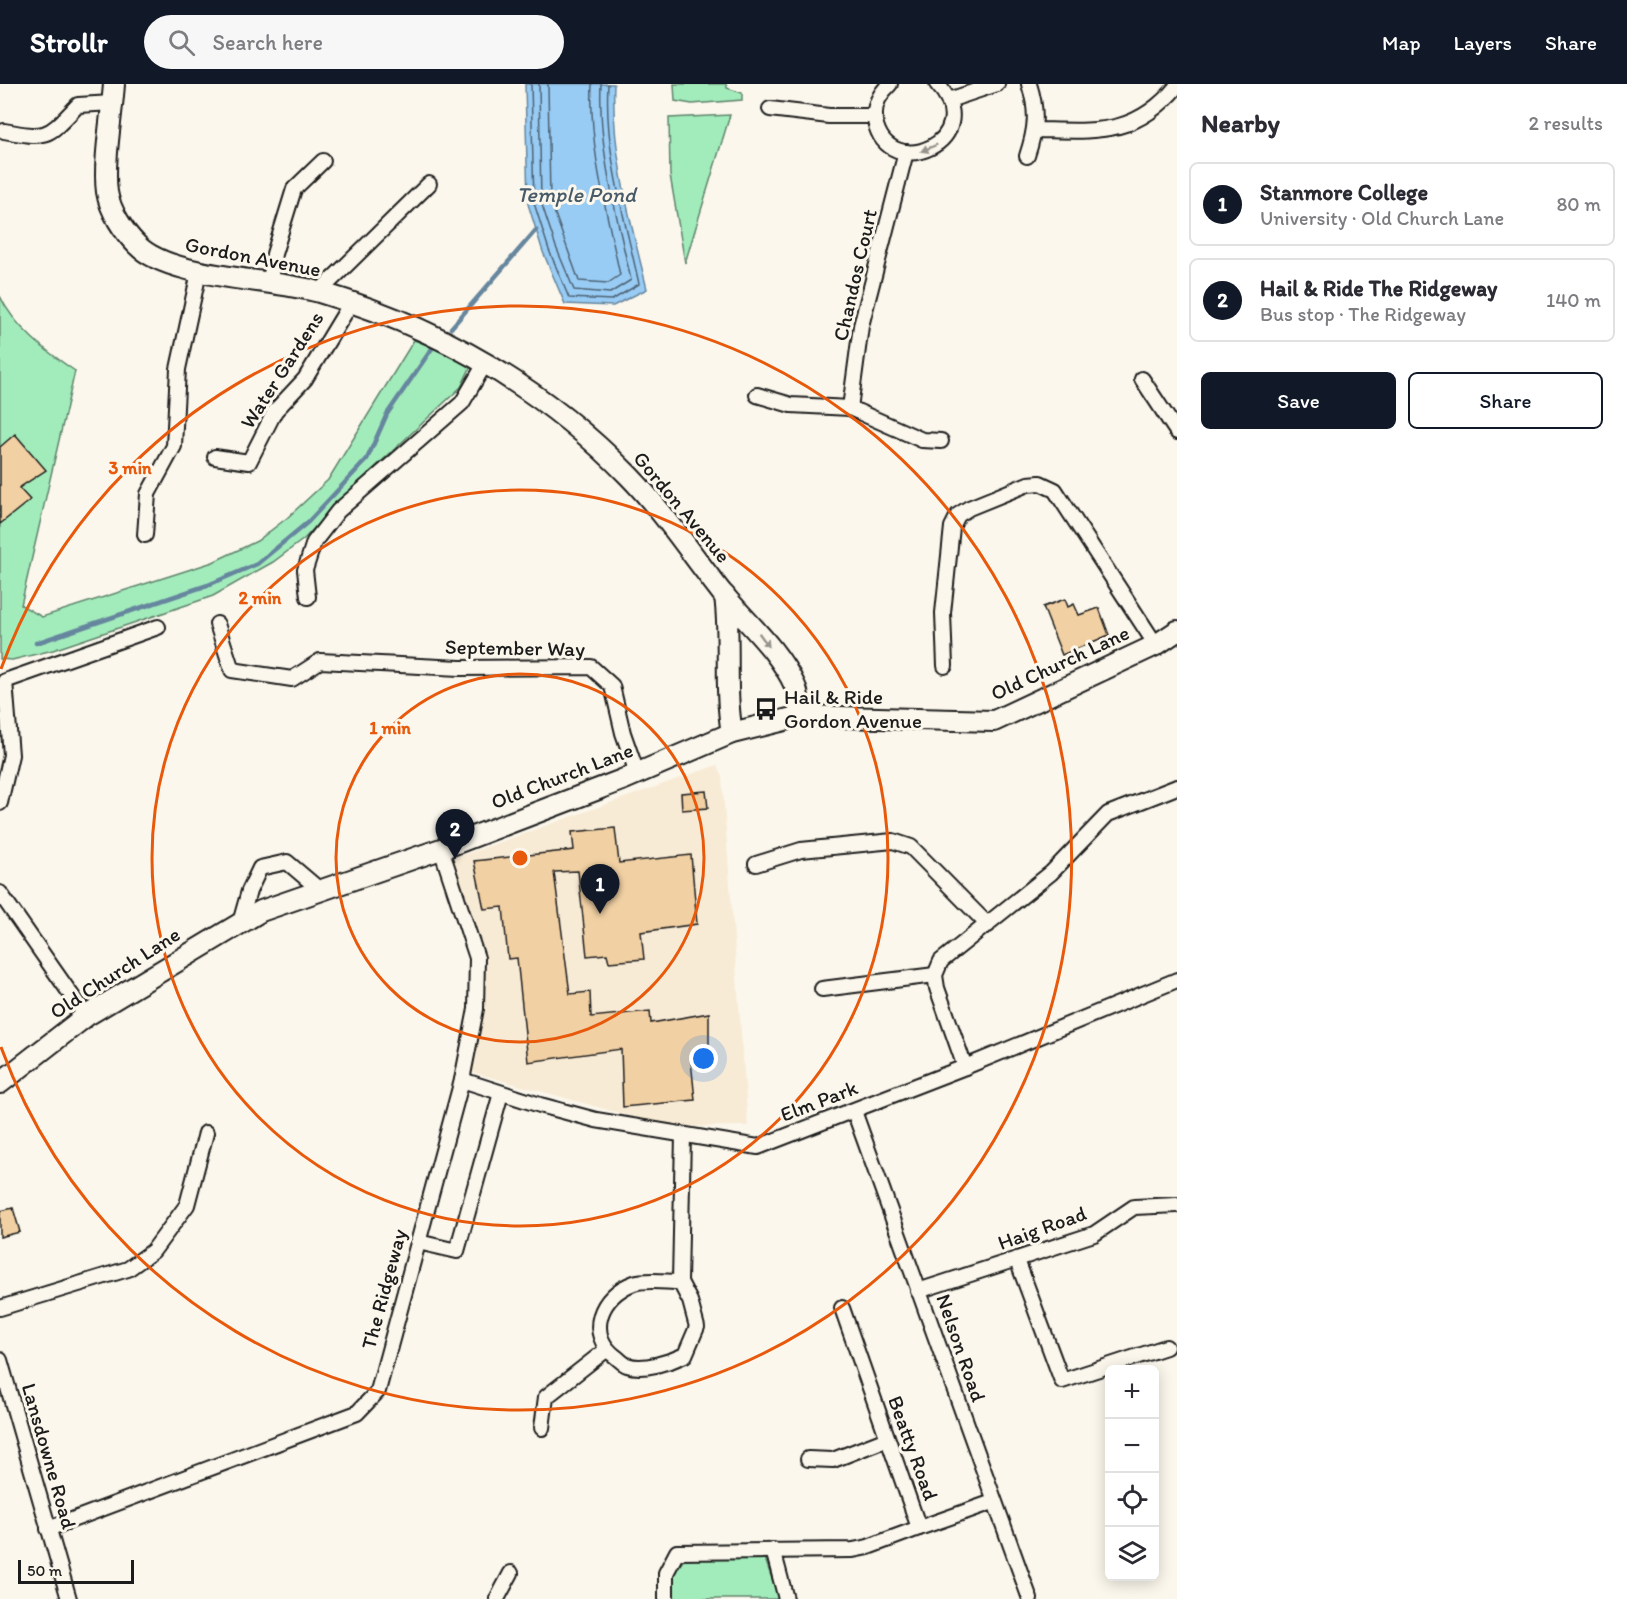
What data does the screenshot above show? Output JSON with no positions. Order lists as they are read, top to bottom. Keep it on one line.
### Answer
{"streets":{"street":["Gordon Avenue","Chandos Court","Water Gardens","September Way","Old Church Lane","Elm Park","Haig Road","The Ridgeway","Nelson Road","Beatty Road","Lansdowne Road"]},"crossings":[["Gordon Avenue","Water Gardens"],["Gordon Avenue","Old Church Lane"],["September Way","Old Church Lane"],["Old Church Lane","The Ridgeway"],["Elm Park","The Ridgeway"],["Elm Park","Nelson Road"],["Haig Road","Nelson Road"],["The Ridgeway","Lansdowne Road"]],"water":["Temple Pond"],"places":{"bus stop":["Hail & Ride Gordon Avenue"]},"scale_bar":"50 m","page":{"header":"Strollr","search":"Search here","nav":["Map","Layers","Share"],"heading":["Nearby","2 results"],"list":[{"mark":"1","name":"Stanmore College","note":"University · Old Church Lane","value":"80 m"},{"mark":"2","name":"Hail & Ride The Ridgeway","note":"Bus stop · The Ridgeway","value":"140 m"}],"buttons":["Save","Share"],"pins":["2","1"],"map_buttons":["+","−"],"scale":"50 m"},"rings":["3 min","2 min","1 min"]}
